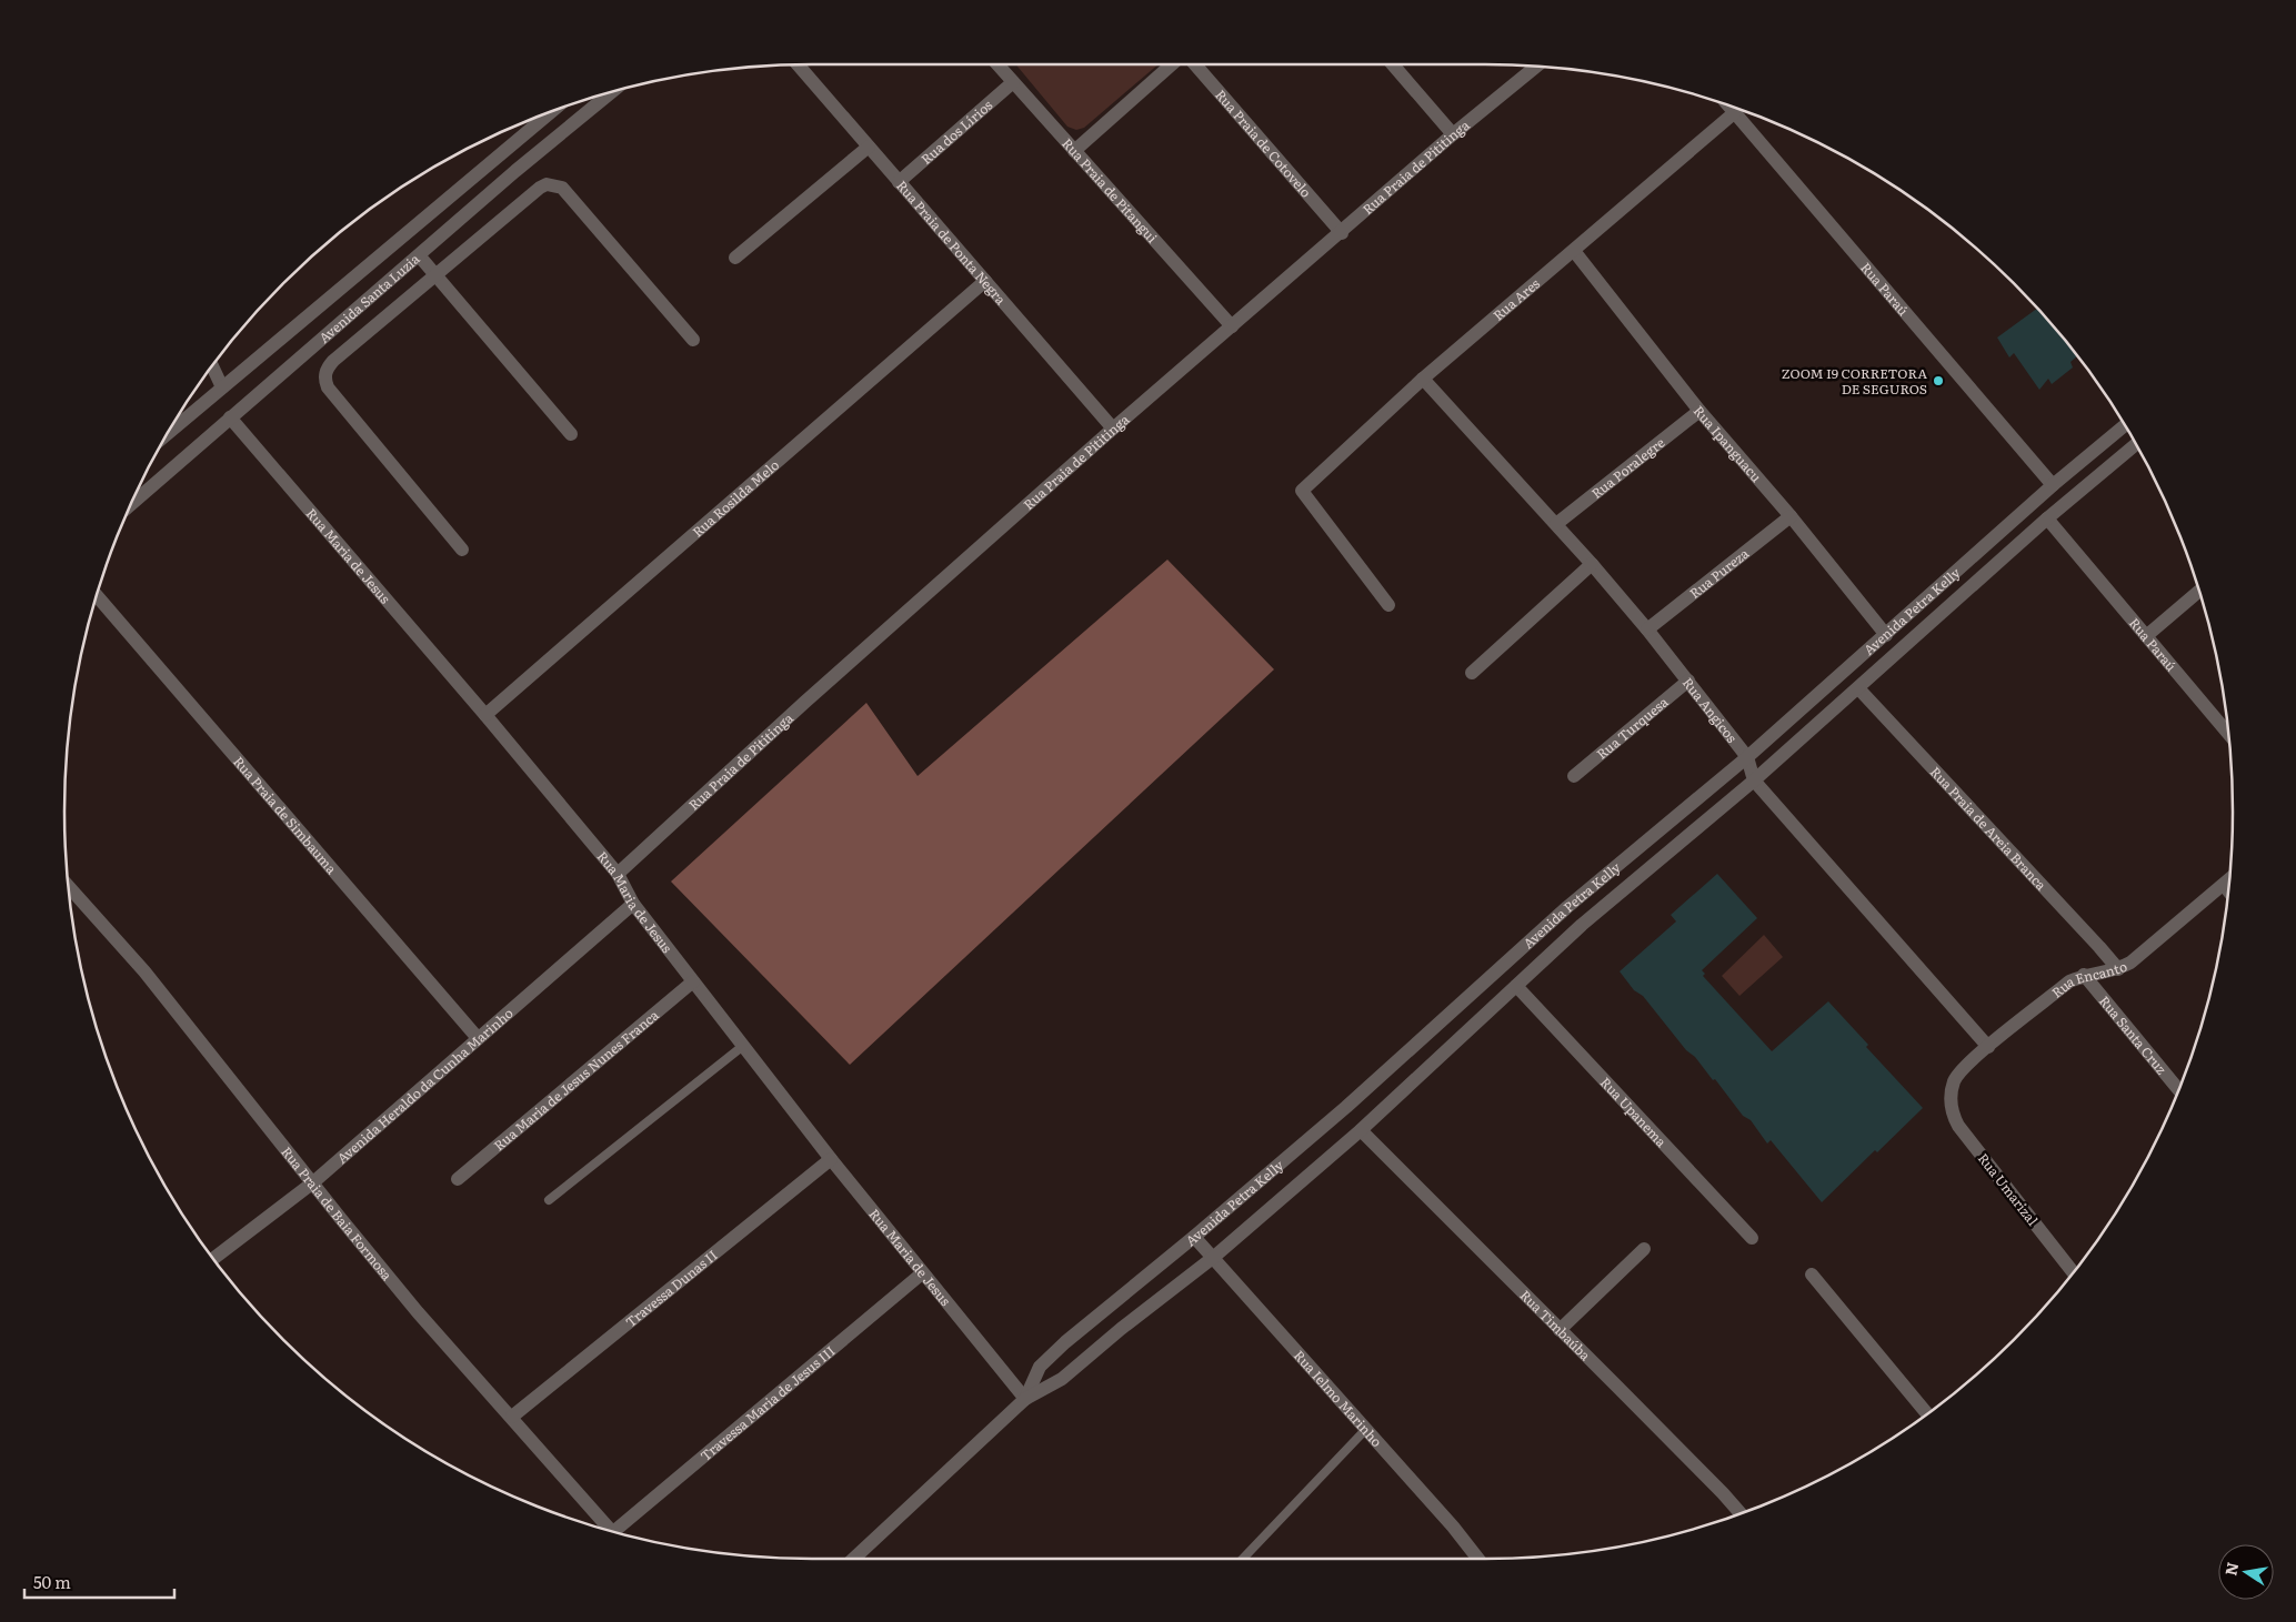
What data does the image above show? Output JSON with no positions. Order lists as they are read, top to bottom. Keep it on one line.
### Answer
{"streets":{"street":["Rua dos Lírios","Rua Praia de Cotovelo","Rua Praia de Pititinga","Rua Praia de Pitangui","Rua Praia de Ponta Negra","Rua Paraú","Avenida Santa Luzia","Rua Ares","Rua Ipanguacu","Rua Poralegre","Rua Rosilda Melo","Rua Maria de Jesus","Rua Pureza","Avenida Petra Kelly","Rua Angicos","Rua Turquesa","Rua Praia de Simbauma","Rua Praia de Areia Branca","Rua Encanto","Rua Santa Cruz","Rua Maria de Jesus Nunes Franca","Avenida Heraldo da Cunha Marinho","Rua Upanema","Rua Umarizal","Rua Praia de Baia Formosa","Travessa Dunas II","Rua Timbaúba","Rua Ielmo Marinho","Travessa Maria de Jesus III"]},"crossings":[["Rua dos Lírios","Rua Praia de Pitangui"],["Rua dos Lírios","Rua Praia de Ponta Negra"],["Rua Praia de Cotovelo","Rua Praia de Pititinga"],["Rua Praia de Pititinga","Rua Praia de Pitangui"],["Rua Praia de Pititinga","Rua Praia de Ponta Negra"],["Rua Praia de Pititinga","Rua Maria de Jesus"],["Rua Praia de Ponta Negra","Rua Rosilda Melo"],["Rua Paraú","Rua Ares"],["Rua Paraú","Avenida Petra Kelly"],["Avenida Santa Luzia","Rua Maria de Jesus"],["Rua Ares","Rua Ipanguacu"],["Rua Ares","Rua Angicos"],["Rua Ipanguacu","Rua Poralegre"],["Rua Ipanguacu","Rua Pureza"],["Rua Ipanguacu","Avenida Petra Kelly"],["Rua Poralegre","Rua Angicos"],["Rua Rosilda Melo","Rua Maria de Jesus"],["Rua Maria de Jesus","Avenida Petra Kelly"],["Rua Maria de Jesus","Rua Maria de Jesus Nunes Franca"],["Rua Maria de Jesus","Avenida Heraldo da Cunha Marinho"],["Rua Maria de Jesus","Travessa Dunas II"],["Rua Maria de Jesus","Travessa Maria de Jesus III"],["Rua Pureza","Rua Angicos"],["Avenida Petra Kelly","Rua Angicos"],["Avenida Petra Kelly","Rua Praia de Areia Branca"],["Avenida Petra Kelly","Rua Upanema"],["Avenida Petra Kelly","Rua Timbaúba"],["Avenida Petra Kelly","Rua Ielmo Marinho"],["Rua Angicos","Rua Turquesa"],["Rua Angicos","Rua Encanto"],["Rua Praia de Simbauma","Avenida Heraldo da Cunha Marinho"],["Rua Praia de Areia Branca","Rua Encanto"],["Rua Encanto","Rua Santa Cruz"],["Rua Encanto","Rua Umarizal"],["Avenida Heraldo da Cunha Marinho","Rua Praia de Baia Formosa"],["Rua Praia de Baia Formosa","Travessa Dunas II"]],"places":["ZOOM I9 CORRETORA DE SEGUROS"],"scale_bar":"50 m","north":"left"}
